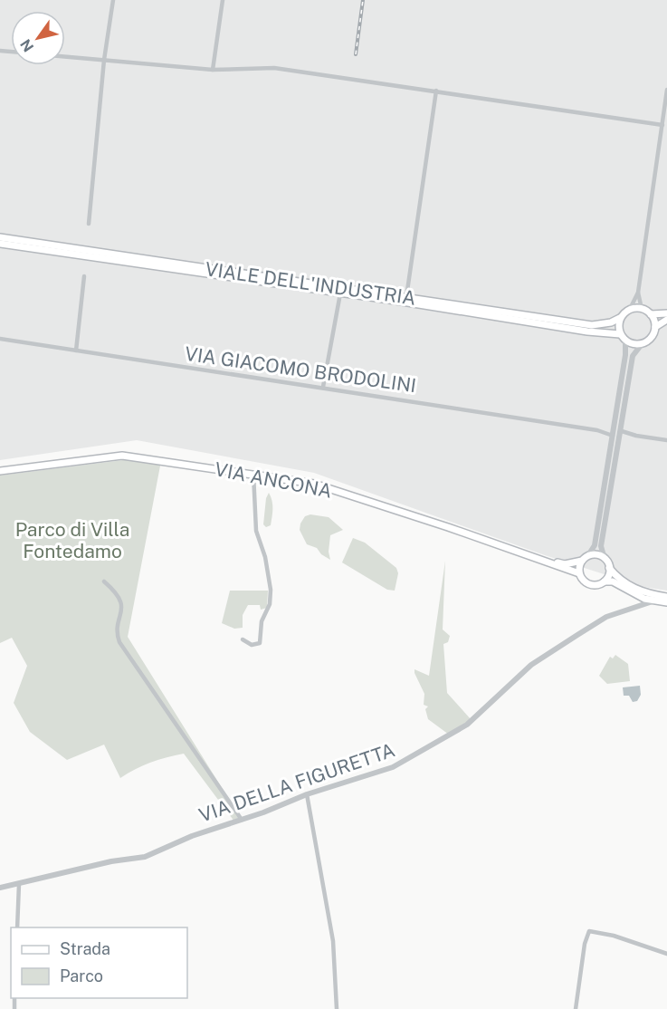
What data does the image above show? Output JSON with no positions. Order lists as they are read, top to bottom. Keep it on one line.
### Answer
{"streets":{"main road":["VIALE DELL'INDUSTRIA","VIA ANCONA"],"street":["VIA GIACOMO BRODOLINI","VIA DELLA FIGURETTA"]},"crossings":[["VIALE DELL'INDUSTRIA","VIA GIACOMO BRODOLINI"],["VIA ANCONA","VIA DELLA FIGURETTA"]],"parks":["Parco di Villa Fontedamo"],"legend":["Strada","Parco"],"north":"bottom left"}
